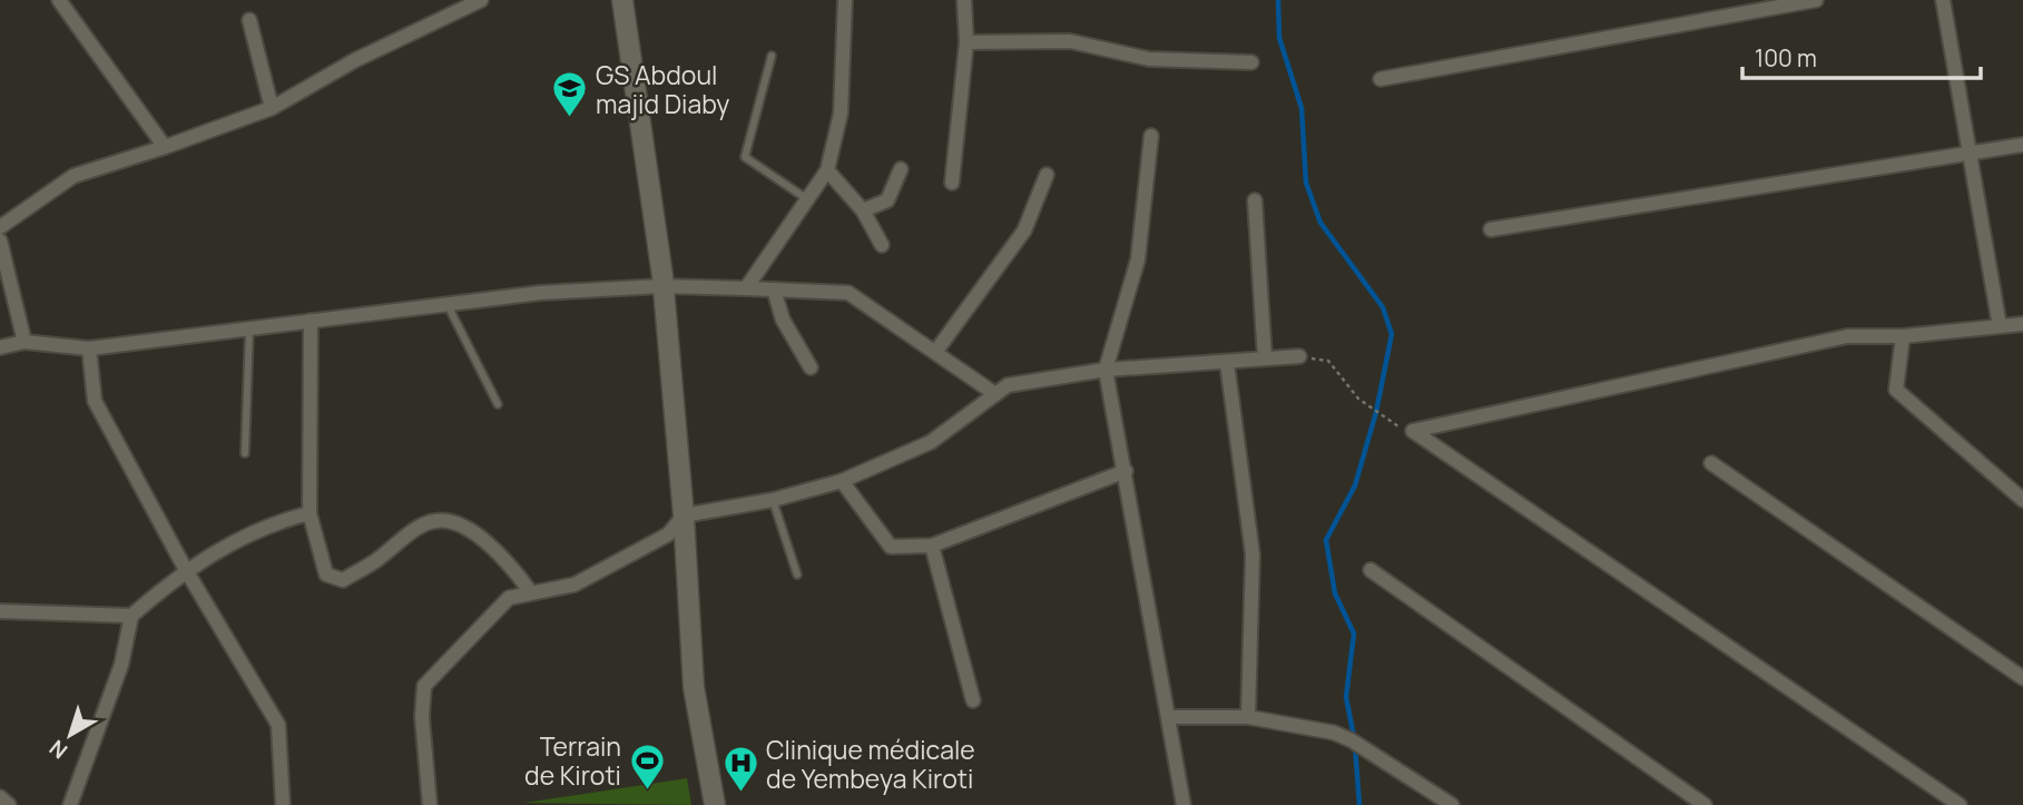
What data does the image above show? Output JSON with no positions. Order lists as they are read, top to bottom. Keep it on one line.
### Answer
{"places":{"school or university":["GS Abdoul majid Diaby"],"sports":["Terrain de Kiroti"],"hospital":["Clinique médicale de Yembeya Kiroti"]},"scale_bar":"100 m","north":"bottom left"}
